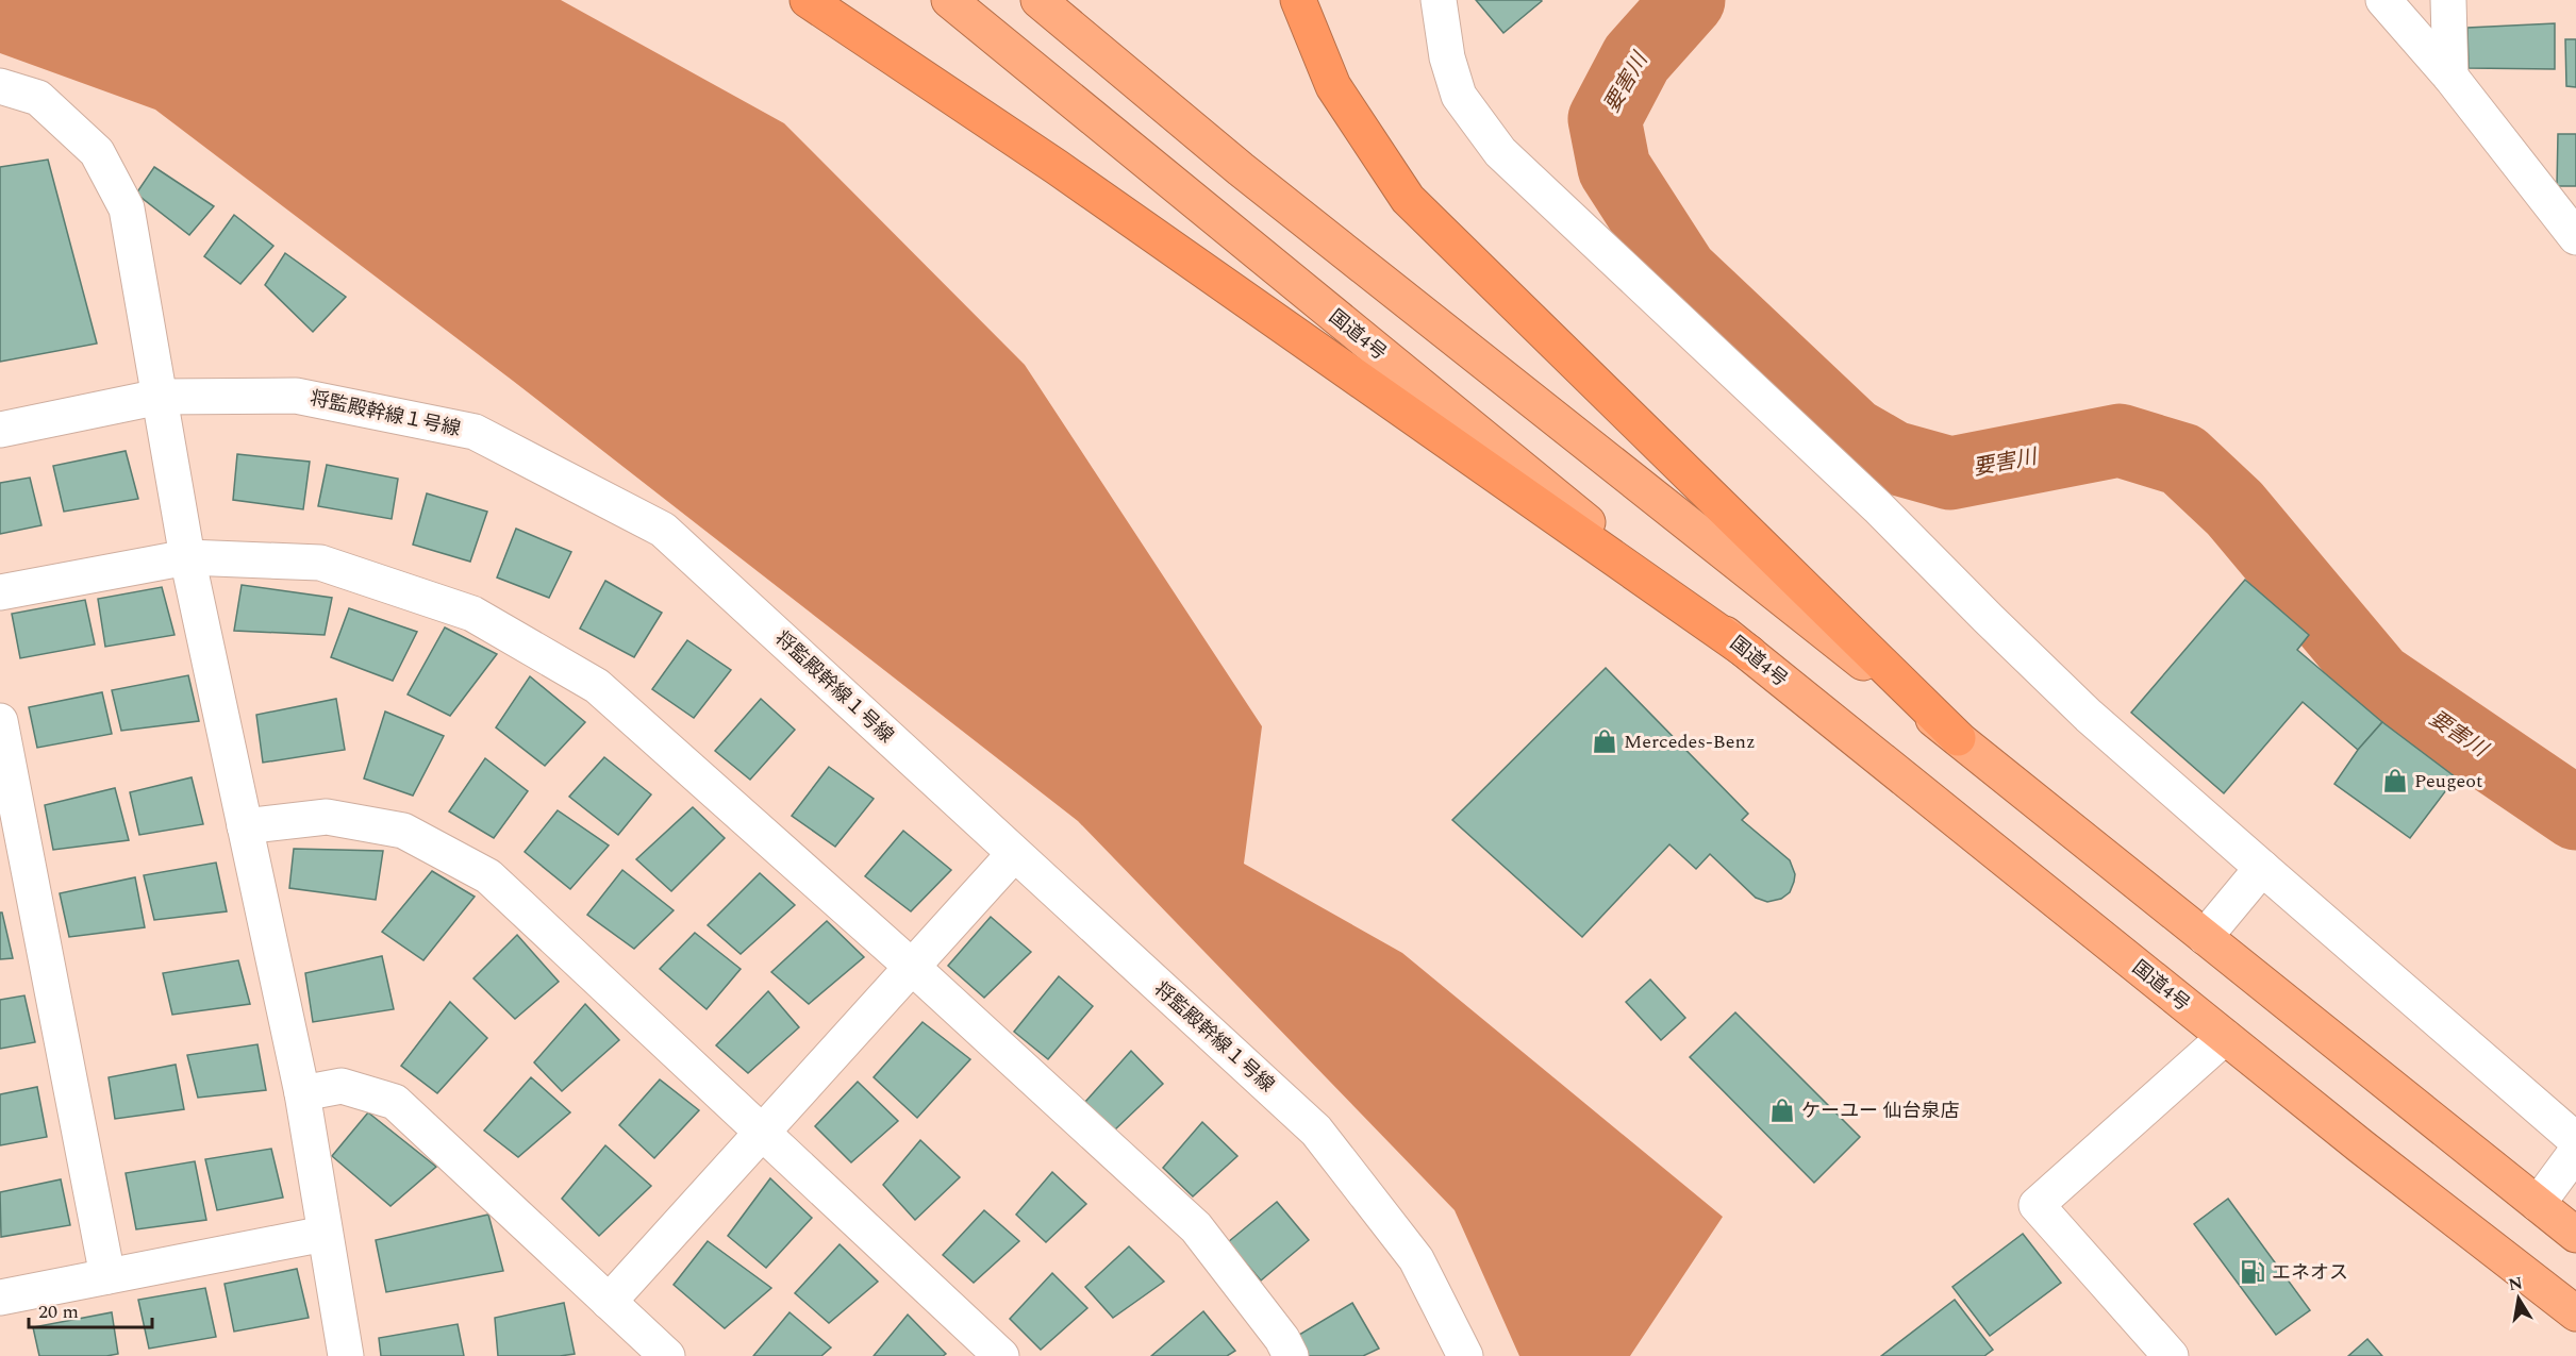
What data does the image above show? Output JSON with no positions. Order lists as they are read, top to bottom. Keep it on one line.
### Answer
{"streets":{"highway":["国道4号"],"street":["将監殿幹線１号線"]},"water":["要害川"],"places":{"shop":["Mercedes-Benz","Peugeot","ケーユー 仙台泉店"],"fuel station":["エネオス"]},"scale_bar":"20 m","north":"top"}
